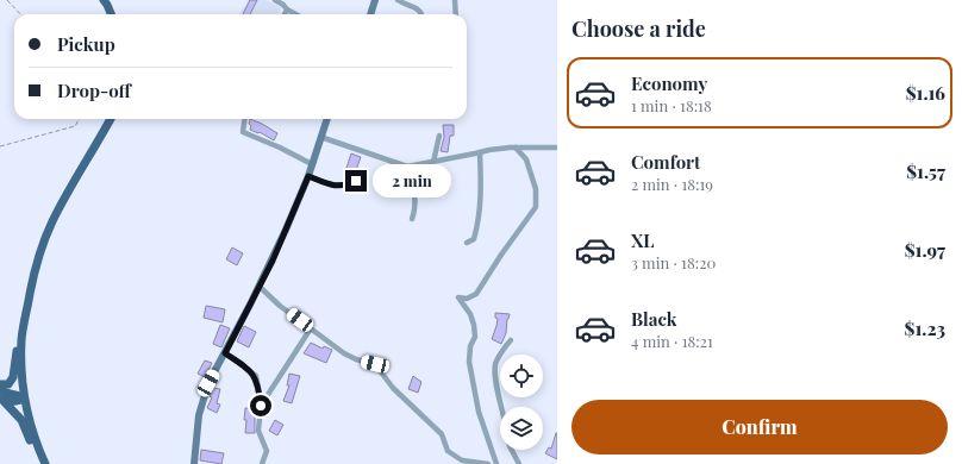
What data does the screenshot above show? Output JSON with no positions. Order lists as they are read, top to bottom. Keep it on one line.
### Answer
{"page":{"heading":"Choose a ride","banner":["Pickup","Drop-off"],"list":[{"name":"Economy","note":"1 min · 18:18","value":"$1.16"},{"name":"Comfort","note":"2 min · 18:19","value":"$1.57"},{"name":"XL","note":"3 min · 18:20","value":"$1.97"},{"name":"Black","note":"4 min · 18:21","value":"$1.23"}],"bubble":"2 min","buttons":"Confirm"}}
